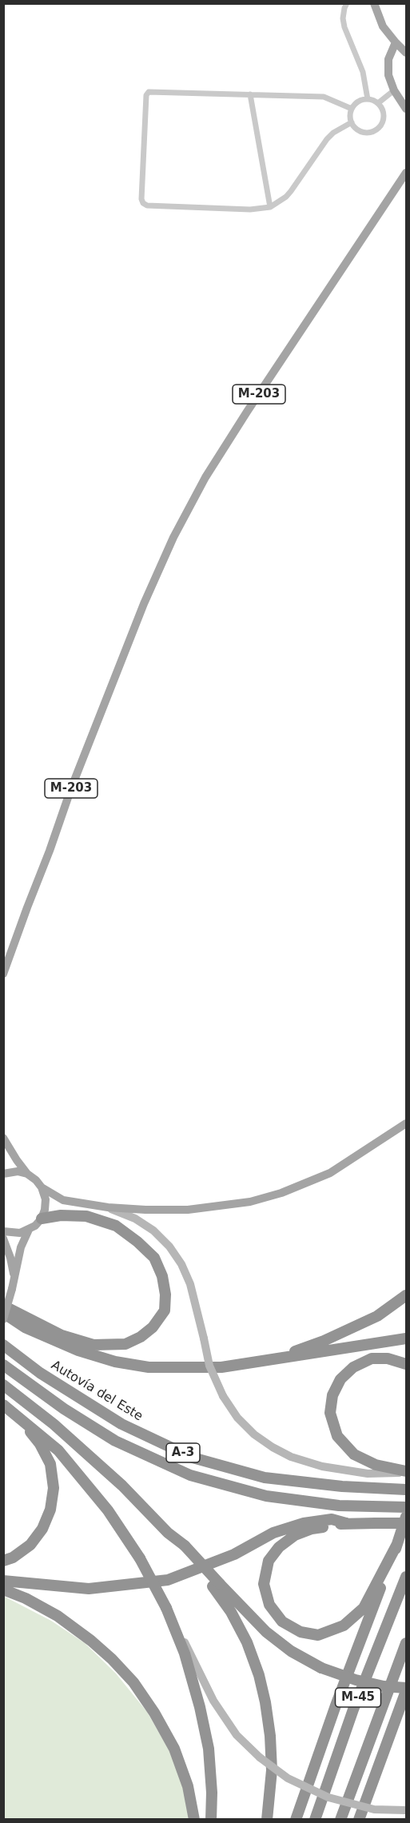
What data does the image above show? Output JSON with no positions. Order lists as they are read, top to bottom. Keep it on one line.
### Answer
{"streets":{"highway":["Autovía del Este","A-3","M-45"],"main road":["M-203"]}}
